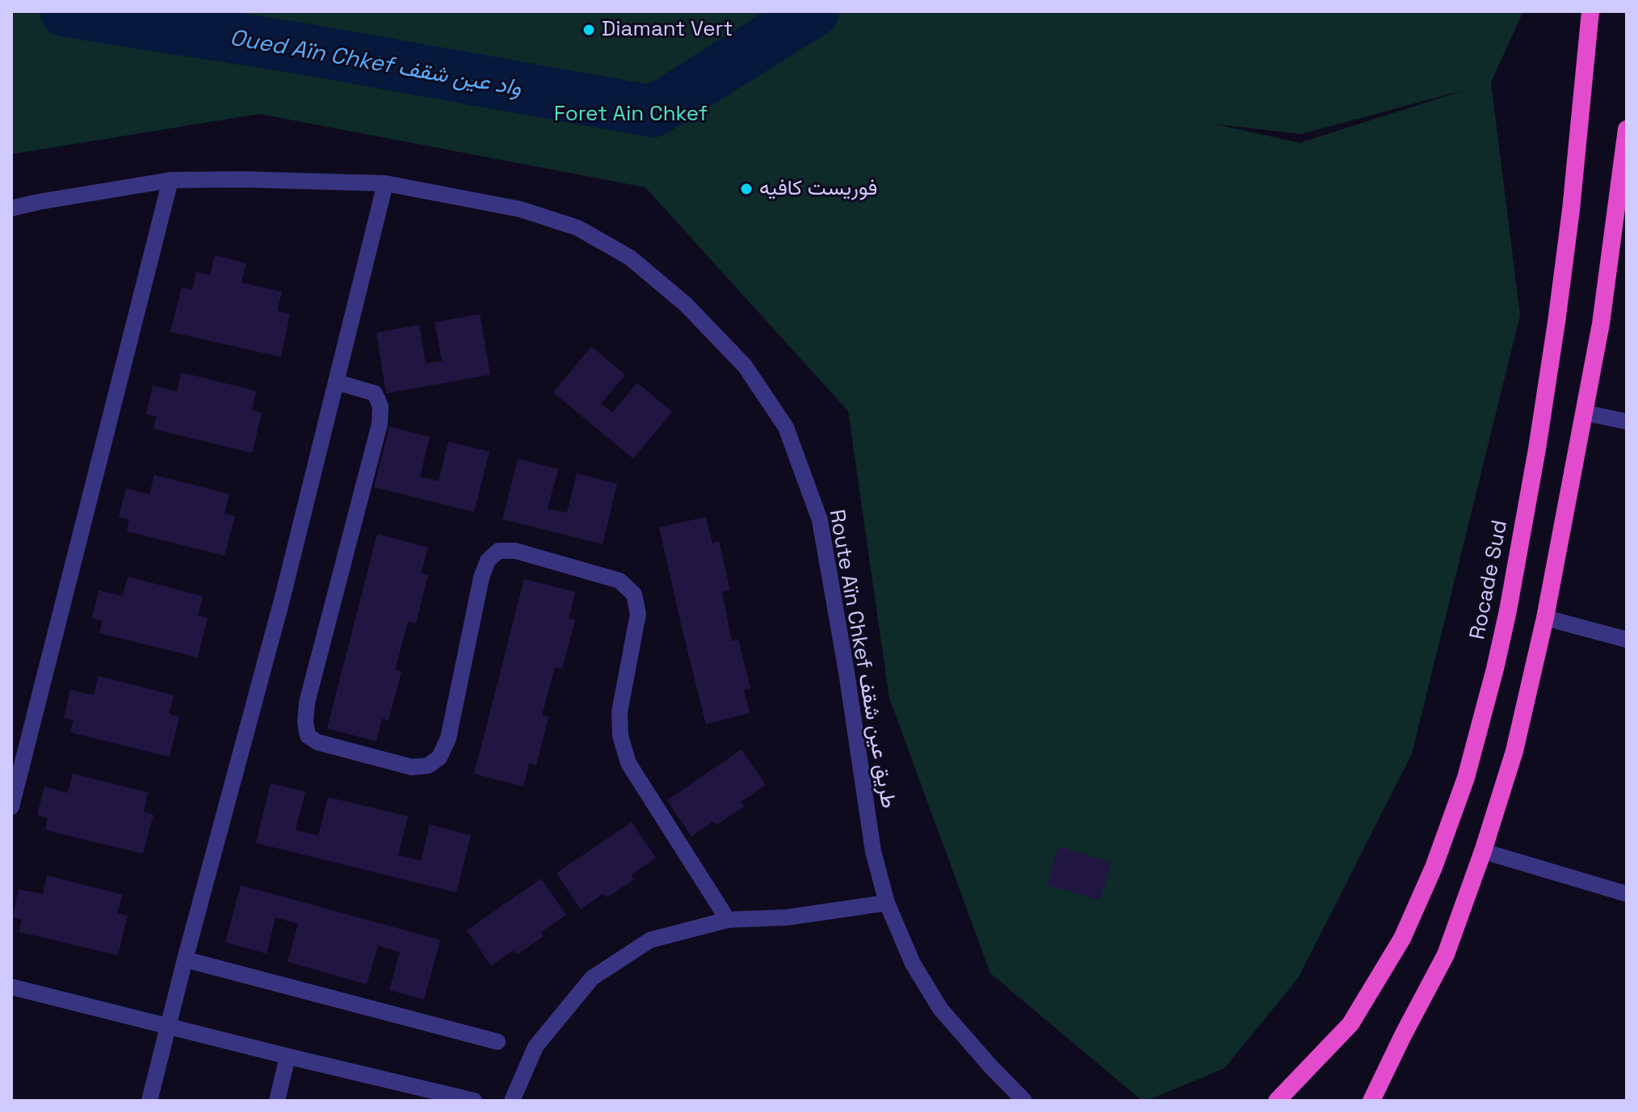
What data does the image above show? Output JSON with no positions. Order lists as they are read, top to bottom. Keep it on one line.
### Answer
{"streets":{"highway":["Rocade Sud"],"street":["Route Aïn Chkef طريق عين شقف"]},"water":["Oued Aïn Chkef واد عين شقف"],"parks":["Foret Ain Chkef"],"places":["Diamant Vert","فوريست كافيه"]}
